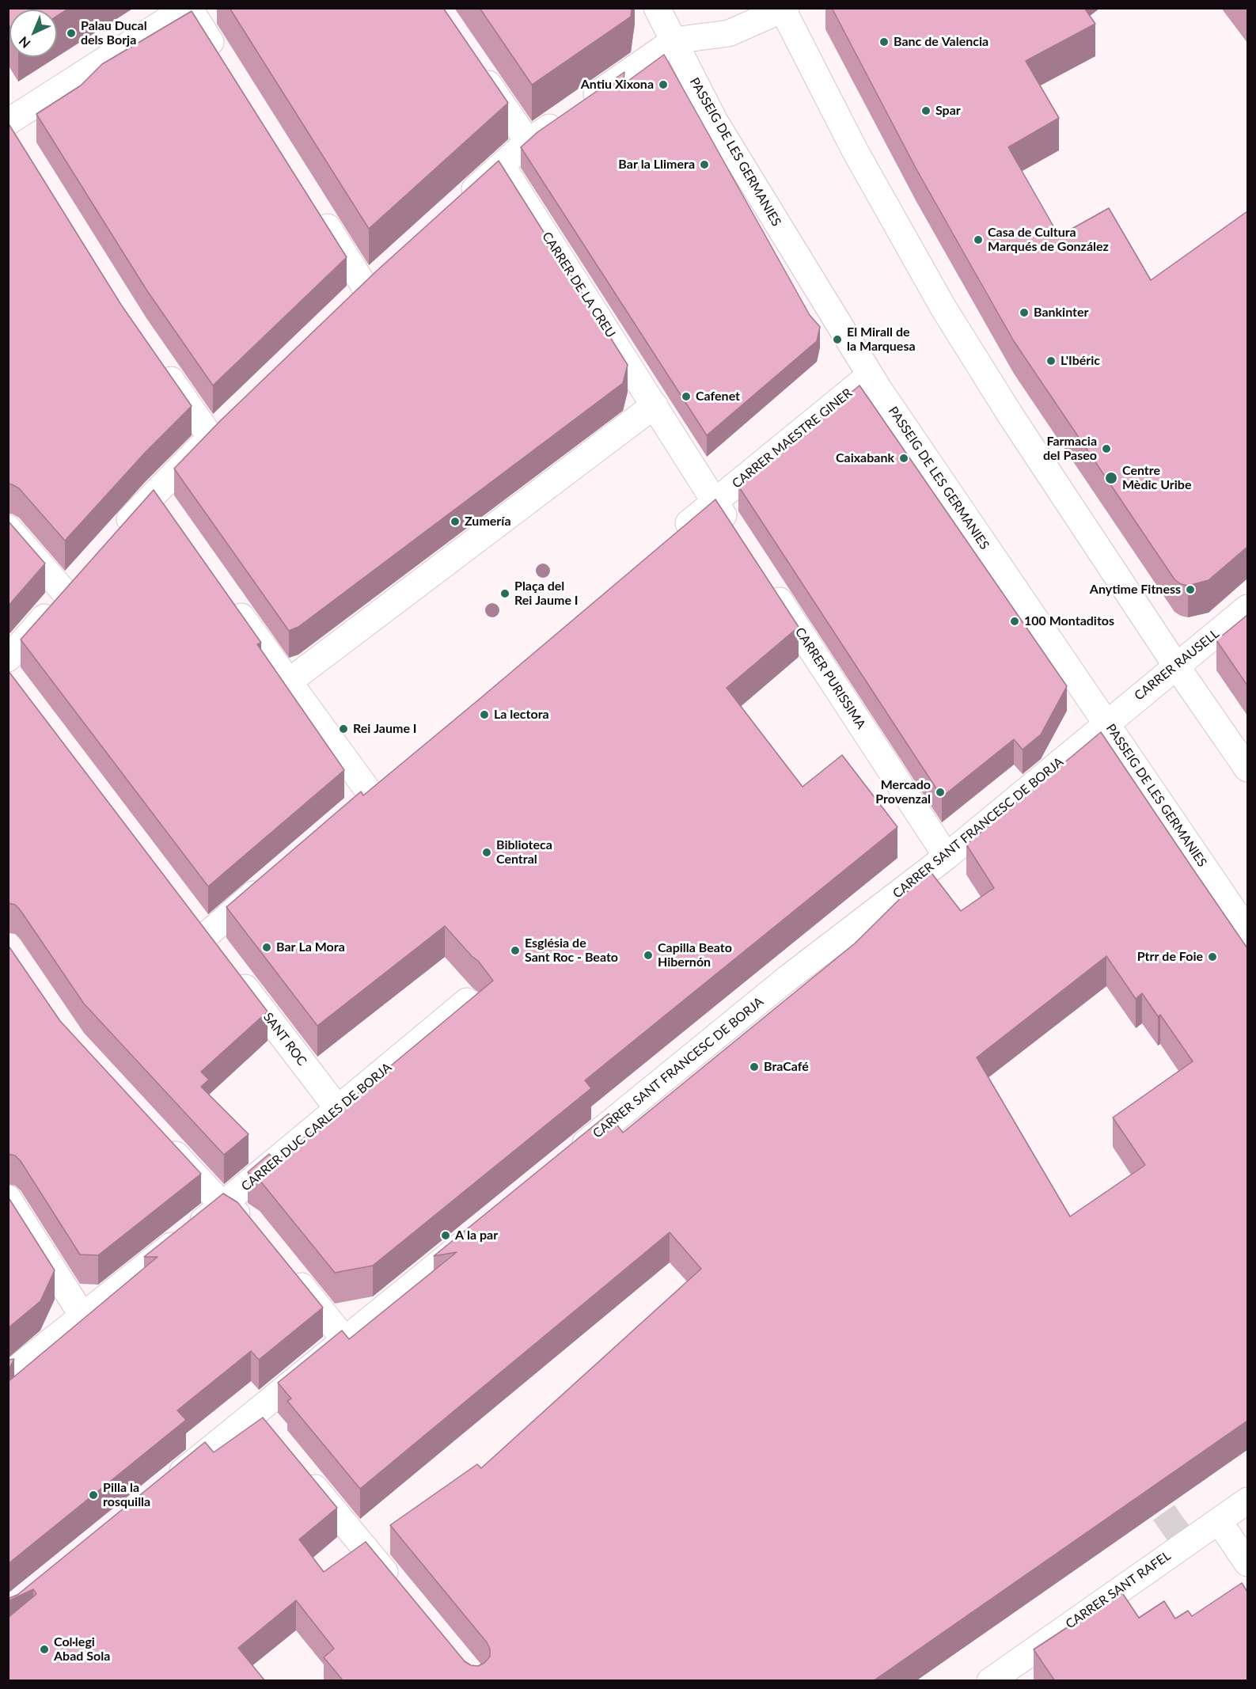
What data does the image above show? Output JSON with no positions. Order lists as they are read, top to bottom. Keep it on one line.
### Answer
{"streets":{"street":["PASSEIG DE LES GERMANIES","CARRER DE LA CREU","CARRER MAESTRE GINER","CARRER RAUSELL","CARRER PURISSIMA","CARRER SANT FRANCESC DE BORJA","SANT ROC","CARRER DUC CARLES DE BORJA","CARRER SANT RAFEL"]},"crossings":[["PASSEIG DE LES GERMANIES","CARRER MAESTRE GINER"],["PASSEIG DE LES GERMANIES","CARRER RAUSELL"],["PASSEIG DE LES GERMANIES","CARRER SANT FRANCESC DE BORJA"],["CARRER RAUSELL","CARRER SANT FRANCESC DE BORJA"],["CARRER PURISSIMA","CARRER SANT FRANCESC DE BORJA"],["SANT ROC","CARRER DUC CARLES DE BORJA"]],"places":["Palau Ducal dels Borja","Banc de Valencia","Antiu Xixona","Spar","Bar la Llimera","Casa de Cultura Marqués de González","Bankinter","El Mirall de la Marquesa","L'Ibéric","Cafenet","Farmacia del Paseo","Caixabank","Centre Mèdic Uribe","Zumería","Anytime Fitness","Plaça del Rei Jaume I","100 Montaditos","La lectora","Rei Jaume I","Mercado Provenzal","Biblioteca Central","Bar La Mora","Església de Sant Roc - Beato","Capilla Beato Hibernón","Ptrr de Foie","BraCafé","A la par","Pilla la rosquilla","Col·legi Abad Sola"],"north":"bottom left"}
